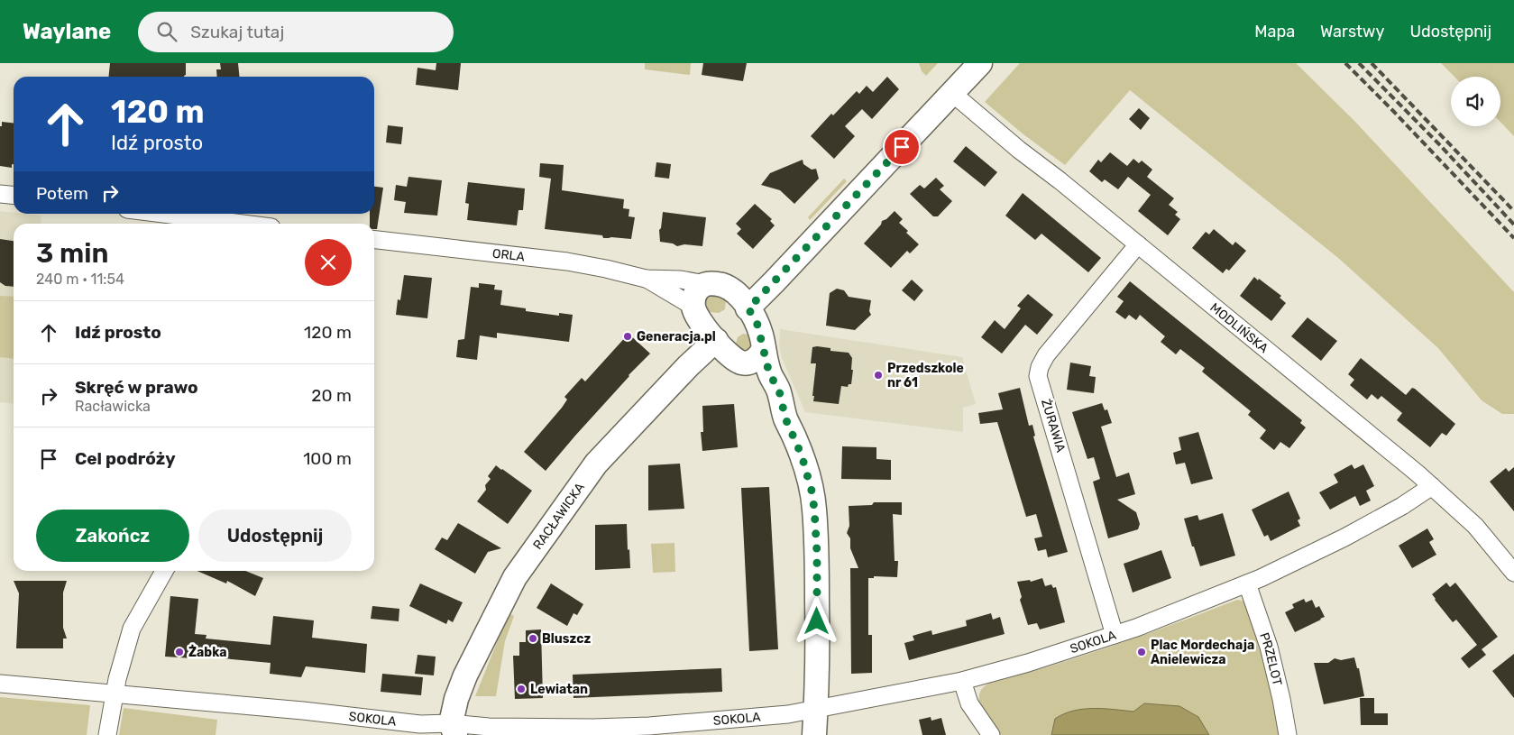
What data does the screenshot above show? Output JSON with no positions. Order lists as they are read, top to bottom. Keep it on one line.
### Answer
{"streets":{"street":["ORLA","MODLIŃSKA","ŻURAWIA","RACŁAWICKA","SOKOLA","PRZELOT"]},"crossings":[["MODLIŃSKA","ŻURAWIA"],["MODLIŃSKA","SOKOLA"],["ŻURAWIA","SOKOLA"],["RACŁAWICKA","SOKOLA"],["SOKOLA","PRZELOT"]],"places":["Generacja.pl","Przedszkole nr 61","Bluszcz","Żabka","Plac Mordechaja Anielewicza","Lewiatan"],"page":{"header":"Waylane","search":"Szukaj tutaj","nav":["Mapa","Warstwy","Udostępnij"],"turn":["120 m","Idź prosto"],"then":"Potem","heading":["3 min","240 m · 11:54"],"list":[{"name":"Idź prosto","value":"120 m"},{"name":"Skręć w prawo","note":"Racławicka","value":"20 m"},{"name":"Cel podróży","value":"100 m"}],"buttons":["Zakończ","Udostępnij"]}}
